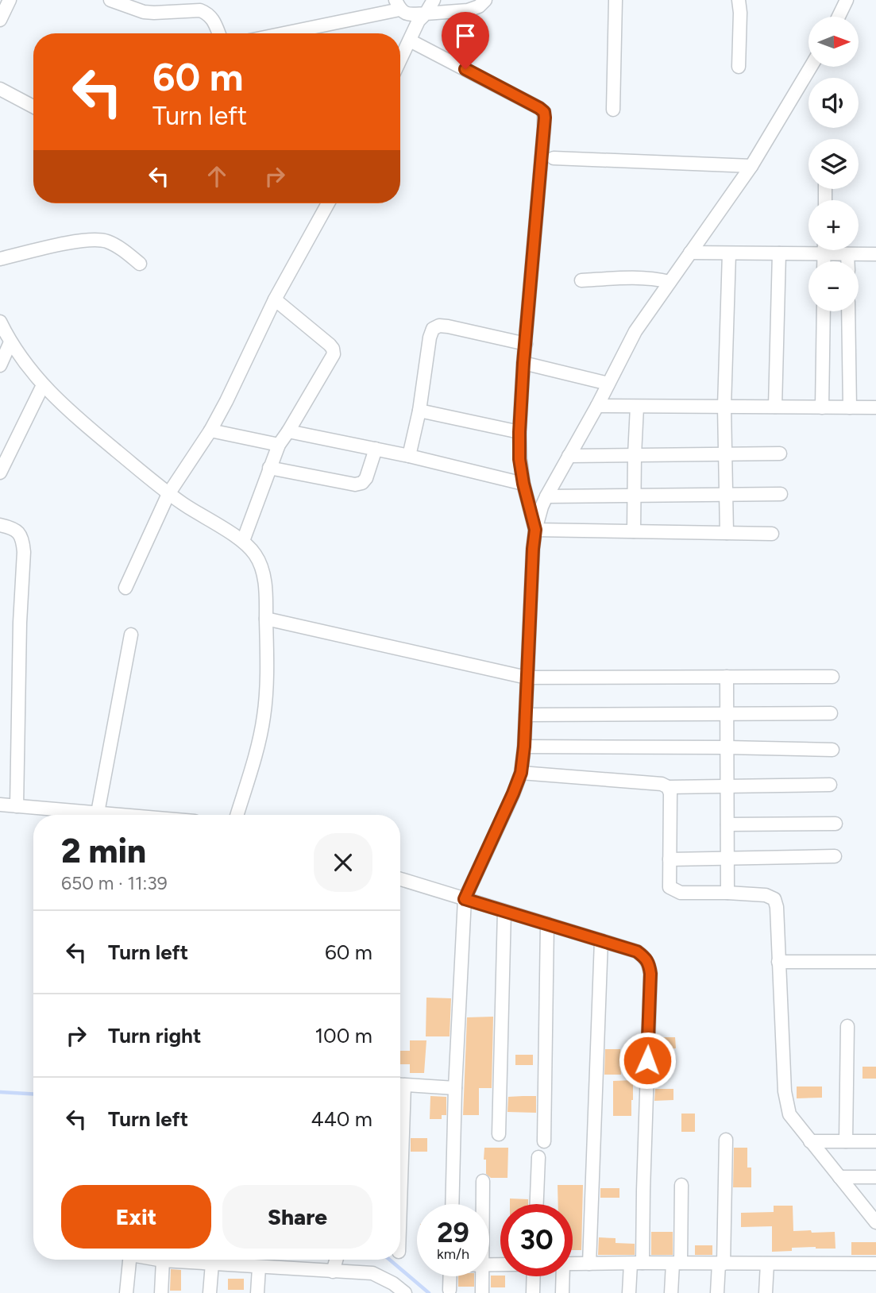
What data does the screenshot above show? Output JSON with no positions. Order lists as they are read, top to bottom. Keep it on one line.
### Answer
{"north":"right","page":{"map_buttons":["+","−"],"turn":["60 m","Turn left"],"heading":["2 min","650 m · 11:39"],"list":[{"name":"Turn left","value":"60 m"},{"name":"Turn right","value":"100 m"},{"name":"Turn left","value":"440 m"}],"buttons":["Exit","Share"],"speed":"29 km/h","limit":"30"}}
